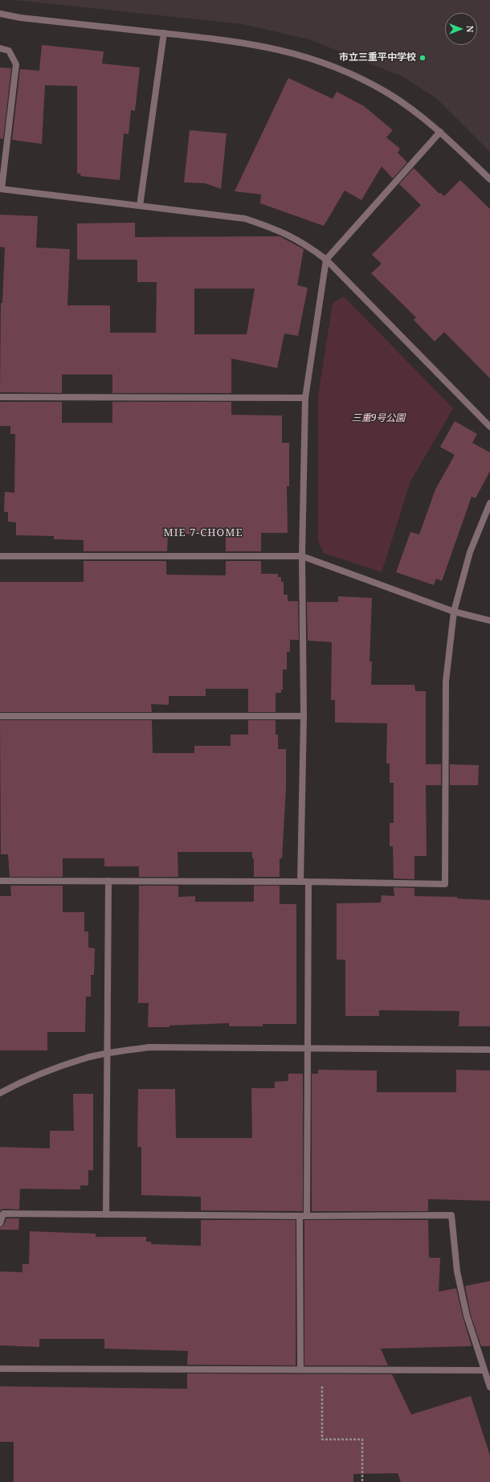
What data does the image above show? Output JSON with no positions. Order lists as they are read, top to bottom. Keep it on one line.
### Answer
{"districts":["MIE 7-CHOME"],"parks":["三重9号公園"],"places":["市立三重平中学校"],"north":"right"}
